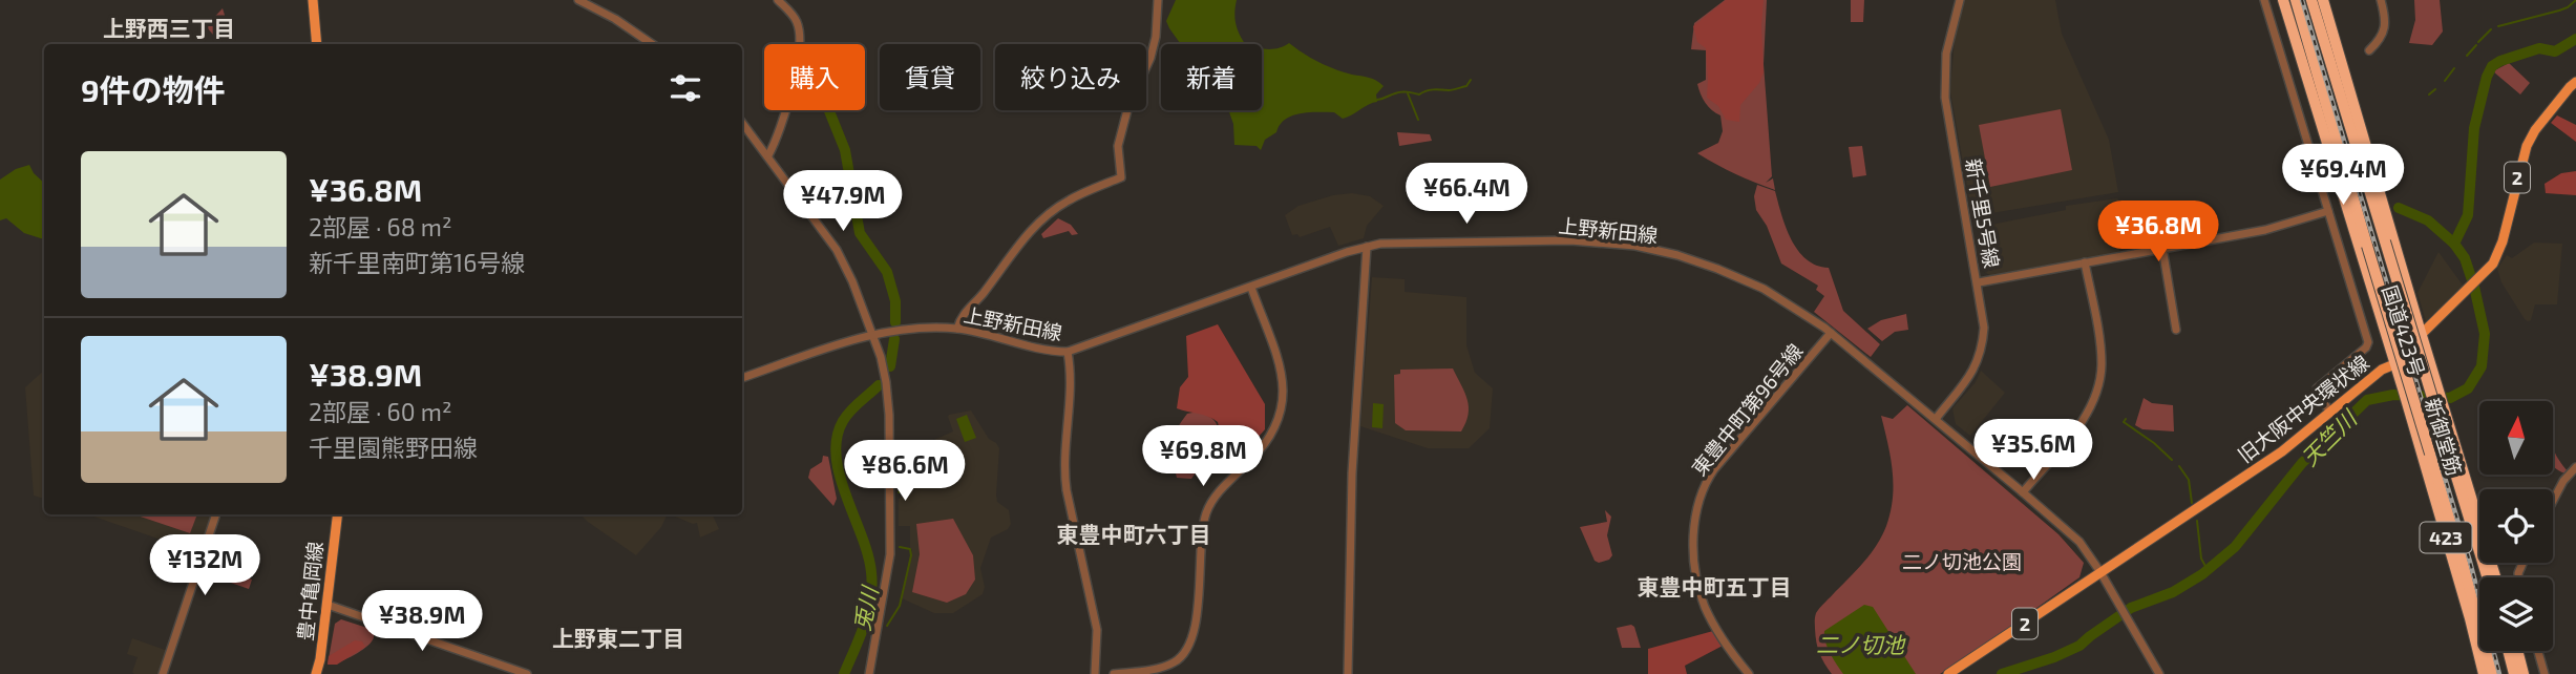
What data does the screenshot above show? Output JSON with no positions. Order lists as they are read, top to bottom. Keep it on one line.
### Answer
{"streets":{"highway":["国道423号","新御堂筋","423"],"main road":["2","旧大阪中央環状線","豊中亀岡線"],"street":["新千里5号線","上野新田線","東豊中町第96号線"]},"crossings":[["新千里5号線","上野新田線"],["上野新田線","旧大阪中央環状線"],["上野新田線","東豊中町第96号線"],["国道423号","旧大阪中央環状線"]],"districts":["上野西三丁目","東豊中町六丁目","東豊中町五丁目","上野東二丁目"],"water":["天竺川","兎川","二ノ切池"],"parks":["二ノ切池公園"],"north":"top","page":{"chip":["購入","賃貸","絞り込み","新着"],"heading":"9件の物件","list":[{"name":"¥36.8M","note":"2部屋 · 68 m² · 新千里南町第16号線"},{"name":"¥38.9M","note":"2部屋 · 60 m² · 千里園熊野田線"}],"price":["¥69.4M","¥66.4M","¥47.9M","¥36.8M","¥35.6M","¥69.8M","¥86.6M","¥132M","¥38.9M"]}}
